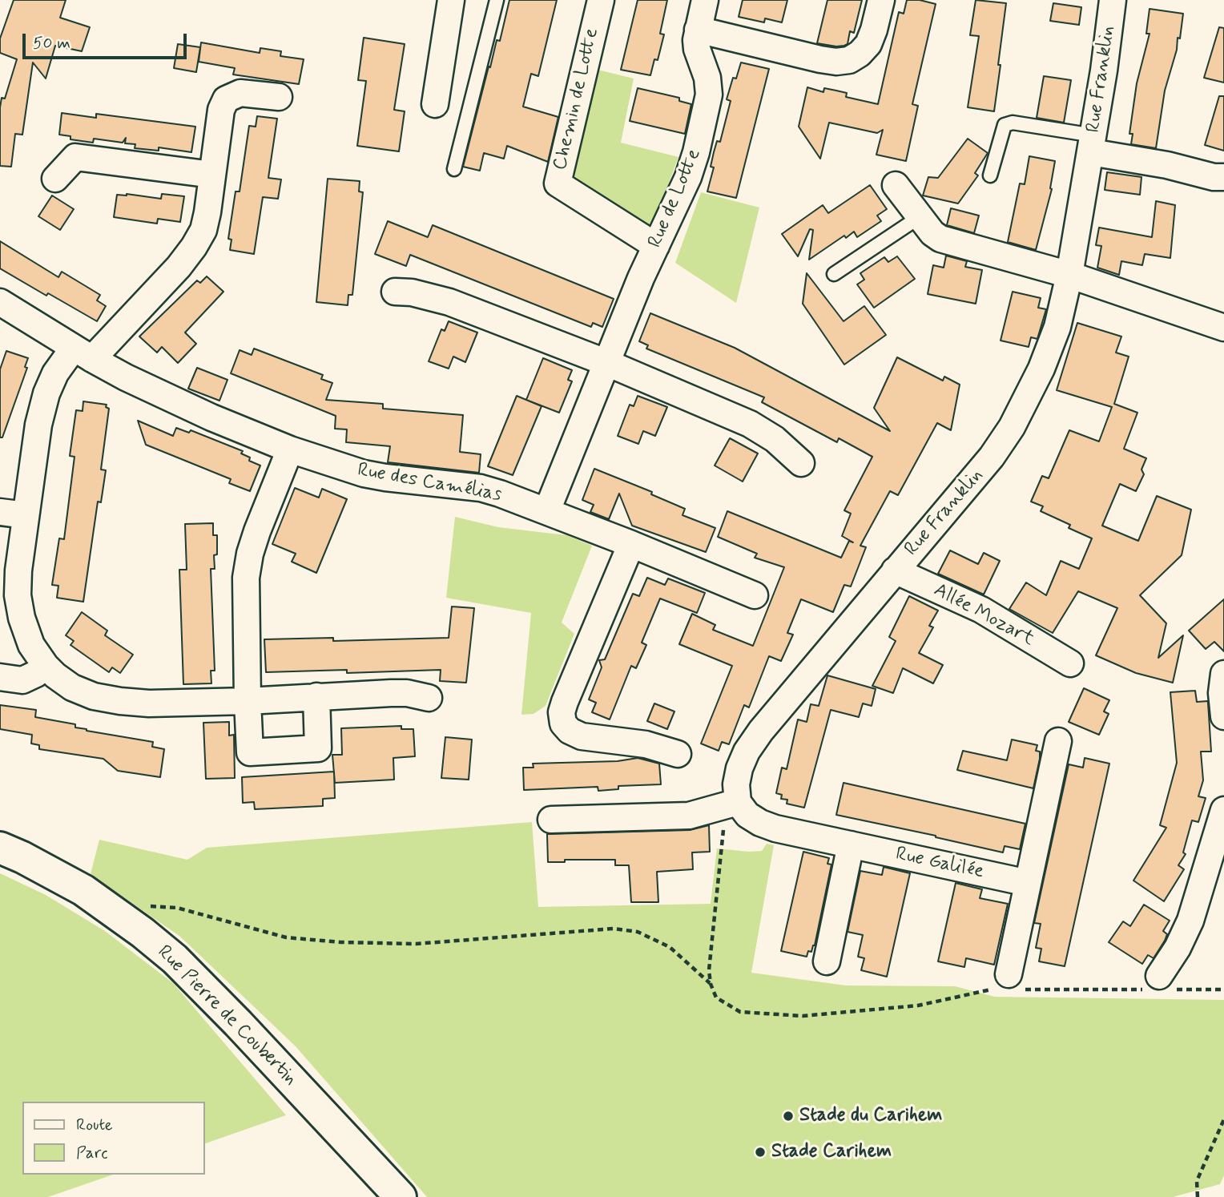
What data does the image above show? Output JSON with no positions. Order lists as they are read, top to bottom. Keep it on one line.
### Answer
{"streets":{"street":["Rue Franklin","Chemin de Lotte","Rue de Lotte","Rue des Camélias","Allée Mozart","Rue Galilée","Rue Pierre de Coubertin"]},"crossings":[["Rue Franklin","Allée Mozart"],["Rue Franklin","Rue Galilée"],["Chemin de Lotte","Rue de Lotte"],["Rue de Lotte","Rue des Camélias"]],"places":["Stade du Carihem","Stade Carihem"],"legend":["Route","Parc"],"scale_bar":"50 m"}
